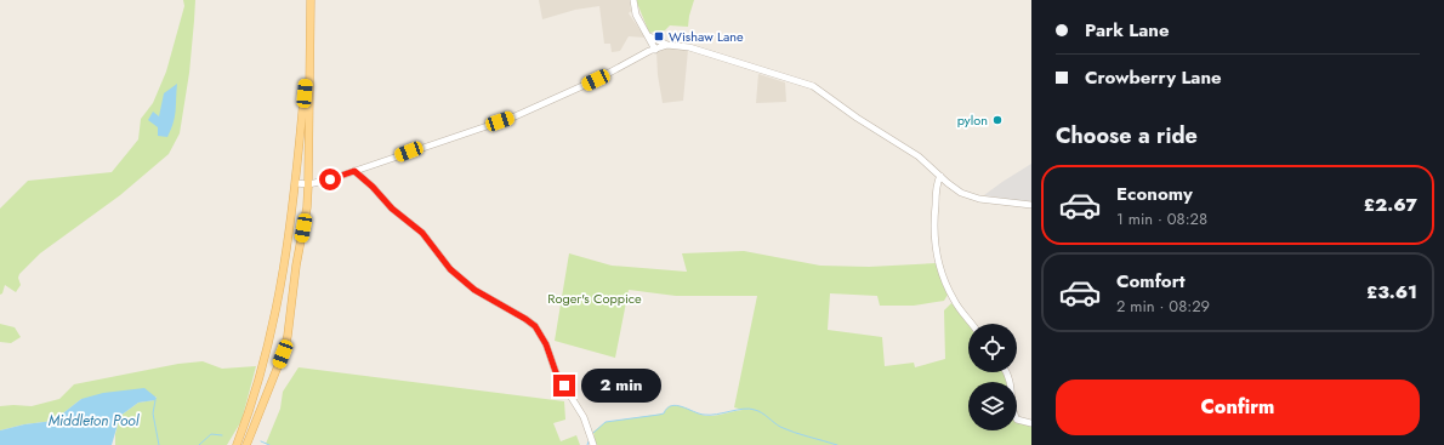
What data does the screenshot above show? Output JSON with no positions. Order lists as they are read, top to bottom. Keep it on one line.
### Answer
{"water":["Middleton Pool"],"parks":["Roger's Coppice"],"places":{"transit":["Wishaw Lane"],"other":["pylon"]},"page":{"banner":["Park Lane","Crowberry Lane"],"heading":"Choose a ride","list":[{"name":"Economy","note":"1 min · 08:28","value":"£2.67"},{"name":"Comfort","note":"2 min · 08:29","value":"£3.61"}],"bubble":"2 min","buttons":"Confirm"}}
